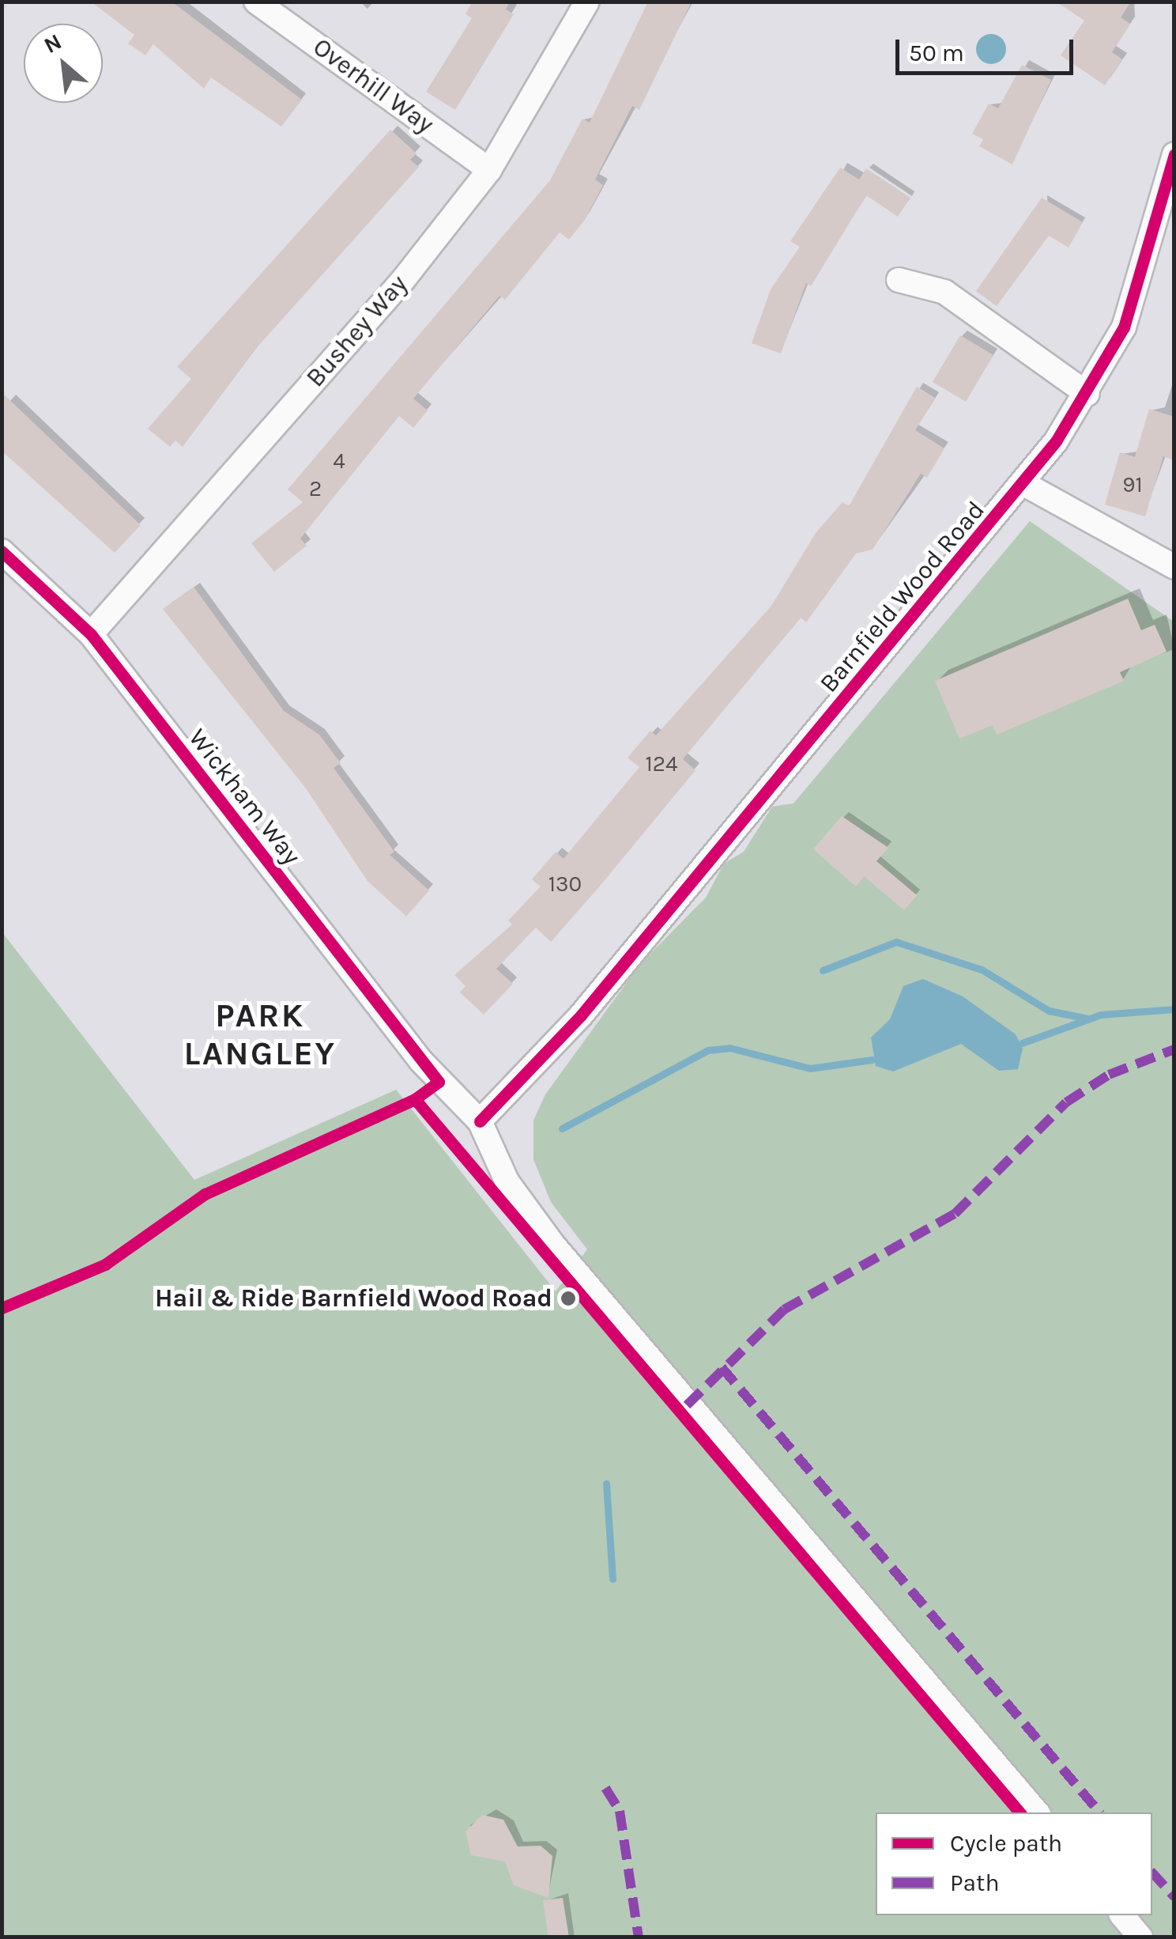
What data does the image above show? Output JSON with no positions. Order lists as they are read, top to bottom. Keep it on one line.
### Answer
{"streets":{"street":["Overhill Way","Bushey Way","Barnfield Wood Road","Wickham Way"]},"crossings":[["Overhill Way","Bushey Way"],["Bushey Way","Wickham Way"],["Barnfield Wood Road","Wickham Way"]],"districts":["PARK LANGLEY"],"places":["Hail & Ride Barnfield Wood Road"],"house_numbers":["4","91","2","124","130"],"legend":["Cycle path","Path"],"scale_bar":"50 m","north":"top left"}
